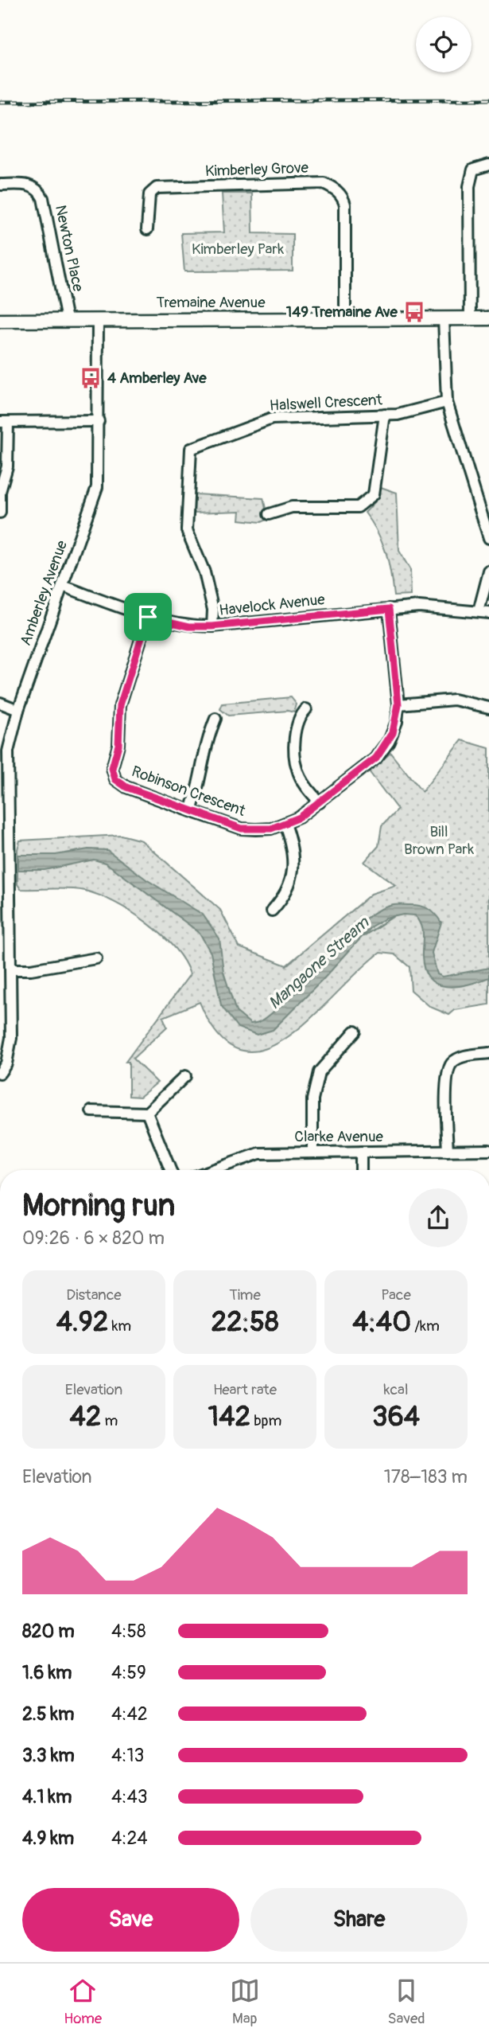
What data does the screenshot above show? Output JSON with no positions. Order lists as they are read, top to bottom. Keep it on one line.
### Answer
{"streets":{"main road":["Tremaine Avenue"],"street":["Kimberley Grove","Newton Place","Halswell Crescent","Amberley Avenue","Havelock Avenue","Robinson Crescent","Clarke Avenue"]},"crossings":[["Kimberley Grove","Tremaine Avenue"],["Newton Place","Tremaine Avenue"],["Tremaine Avenue","Amberley Avenue"],["Halswell Crescent","Havelock Avenue"],["Amberley Avenue","Havelock Avenue"],["Havelock Avenue","Robinson Crescent"]],"water":["Mangaone Stream"],"parks":["Kimberley Park","Bill Brown Park"],"places":{"bus stop":["149 Tremaine Ave","4 Amberley Ave"]},"page":{"heading":["Morning run","09:26 · 6 × 820 m"],"stats":[["Distance","4.92 km"],["Time","22:58"],["Pace","4:40 /km"],["Elevation","42 m"],["Heart rate","142 bpm"],["kcal","364"]],"chart":["Elevation","178–183 m"],"list":[{"name":"820 m","note":"4:58"},{"name":"1.6 km","note":"4:59"},{"name":"2.5 km","note":"4:42"},{"name":"3.3 km","note":"4:13"},{"name":"4.1 km","note":"4:43"},{"name":"4.9 km","note":"4:24"}],"buttons":["Save","Share"],"tabs":["Home","Map","Saved"]}}
